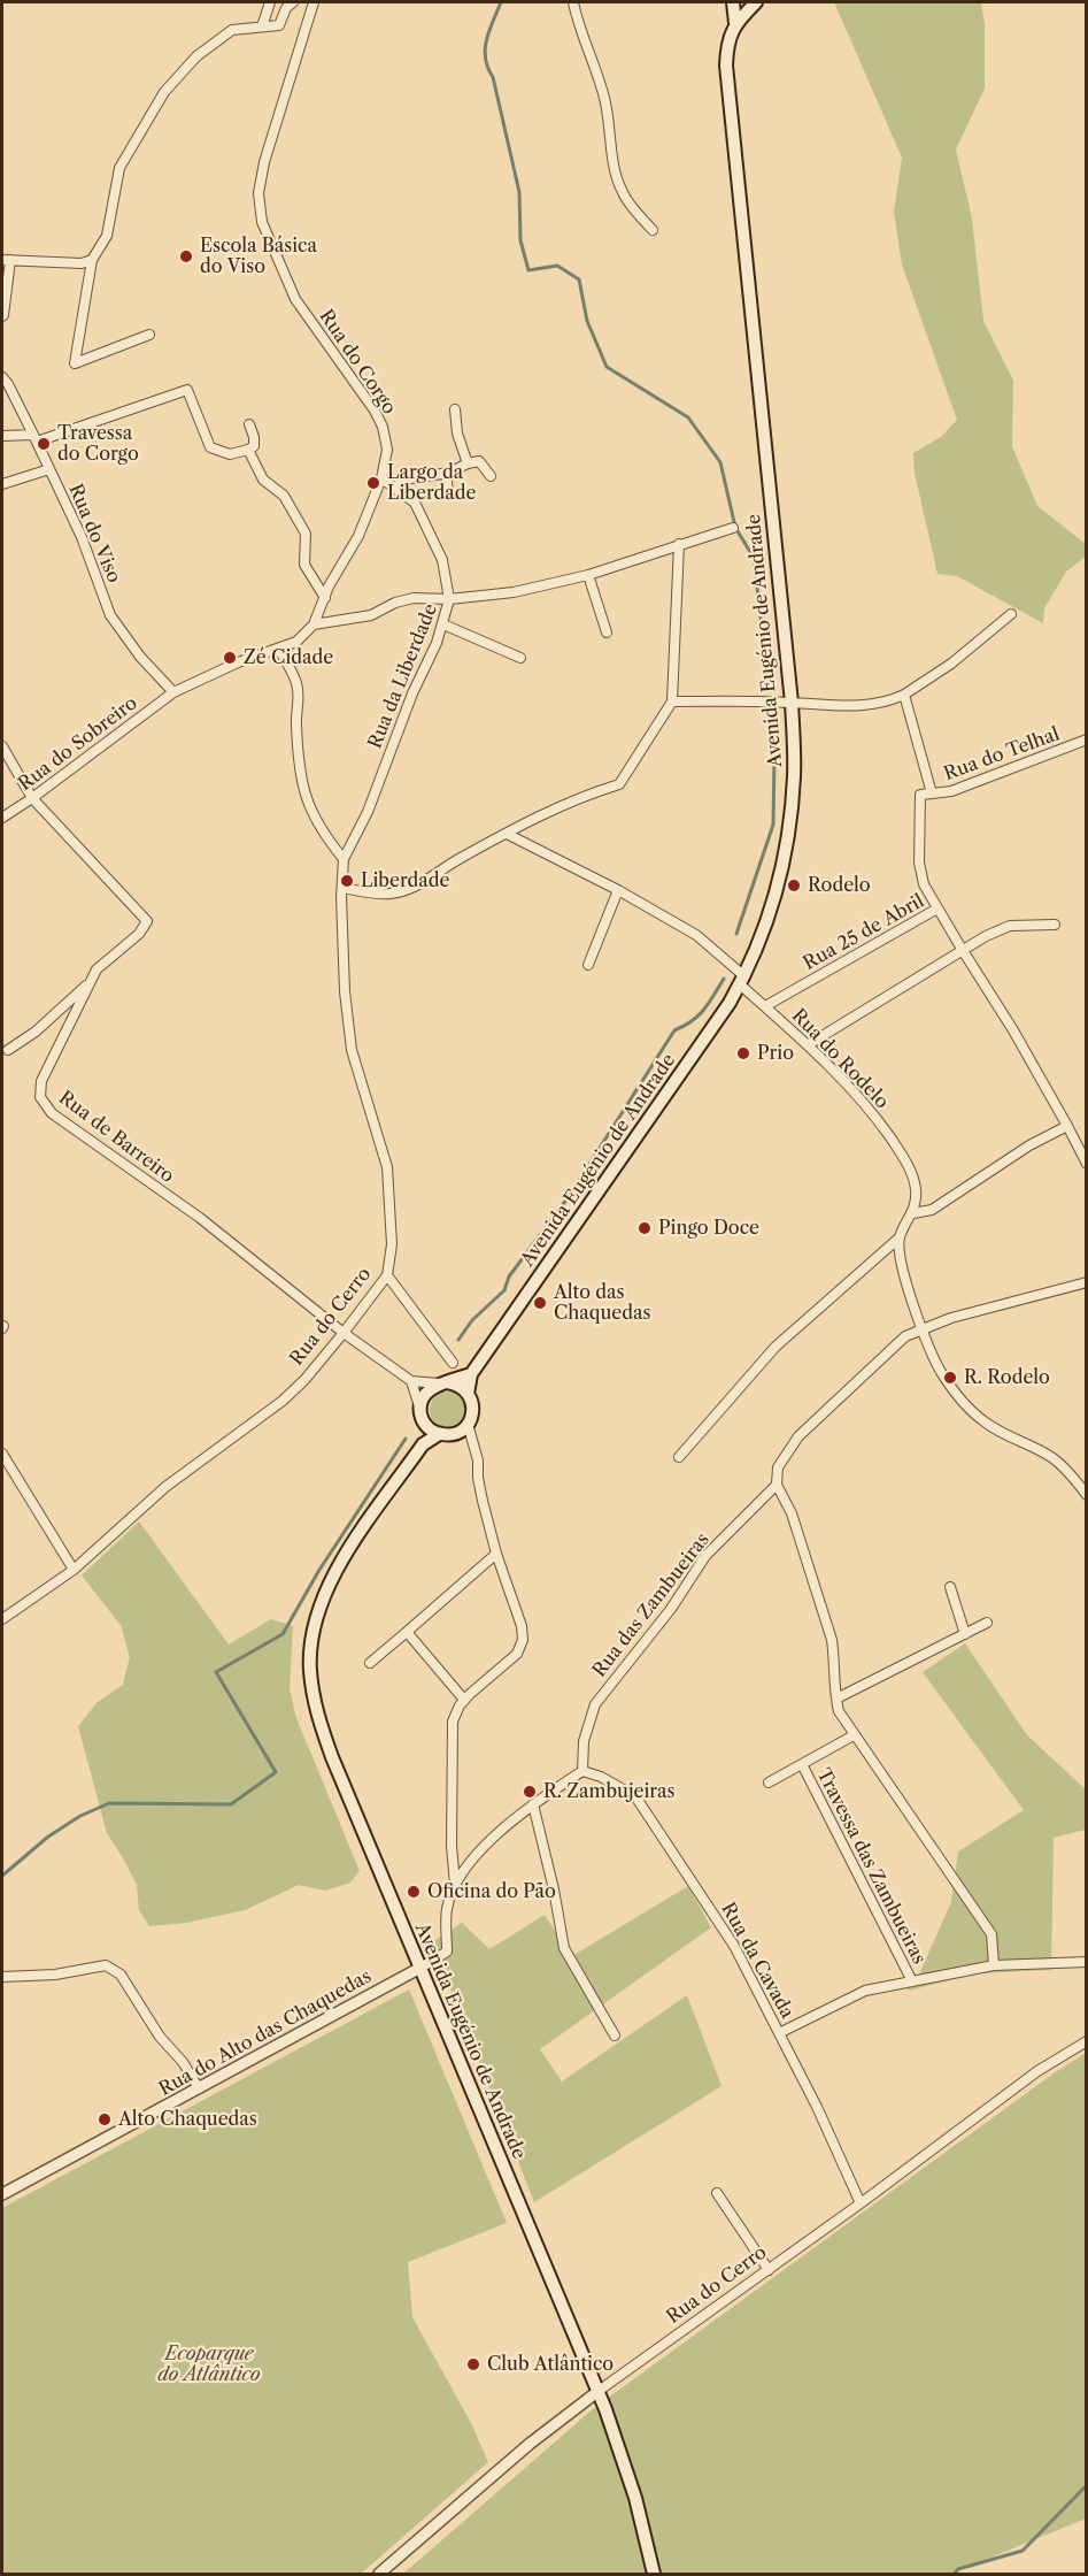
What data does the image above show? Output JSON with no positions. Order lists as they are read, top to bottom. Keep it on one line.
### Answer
{"streets":{"main road":["Avenida Eugénio de Andrade"],"street":["Rua do Corgo","Rua do Viso","Rua da Liberdade","Rua do Sobreiro","Rua do Telhal","Rua 25 de Abril","Rua do Rodelo","Rua de Barreiro","Rua do Cerro","Rua das Zambueiras","Travessa das Zambueiras","Rua da Cavada","Rua do Alto das Chaquedas"]},"crossings":[["Rua do Corgo","Rua do Viso"],["Rua do Corgo","Rua do Sobreiro"],["Rua do Viso","Rua do Sobreiro"],["Avenida Eugénio de Andrade","Rua do Rodelo"],["Avenida Eugénio de Andrade","Rua do Cerro"],["Avenida Eugénio de Andrade","Rua do Alto das Chaquedas"],["Rua da Liberdade","Rua do Cerro"],["Rua do Sobreiro","Rua de Barreiro"],["Rua 25 de Abril","Rua do Rodelo"],["Rua de Barreiro","Rua do Cerro"],["Rua do Cerro","Rua da Cavada"],["Rua das Zambueiras","Rua da Cavada"]],"parks":["Ecoparque do Atlântico"],"places":["Escola Básica do Viso","Travessa do Corgo","Largo da Liberdade","Zé Cidade","Liberdade","Rodelo","Prio","Pingo Doce","Alto das Chaquedas","R. Rodelo","R. Zambujeiras","Oficina do Pão","Alto Chaquedas","Club Atlântico"]}
